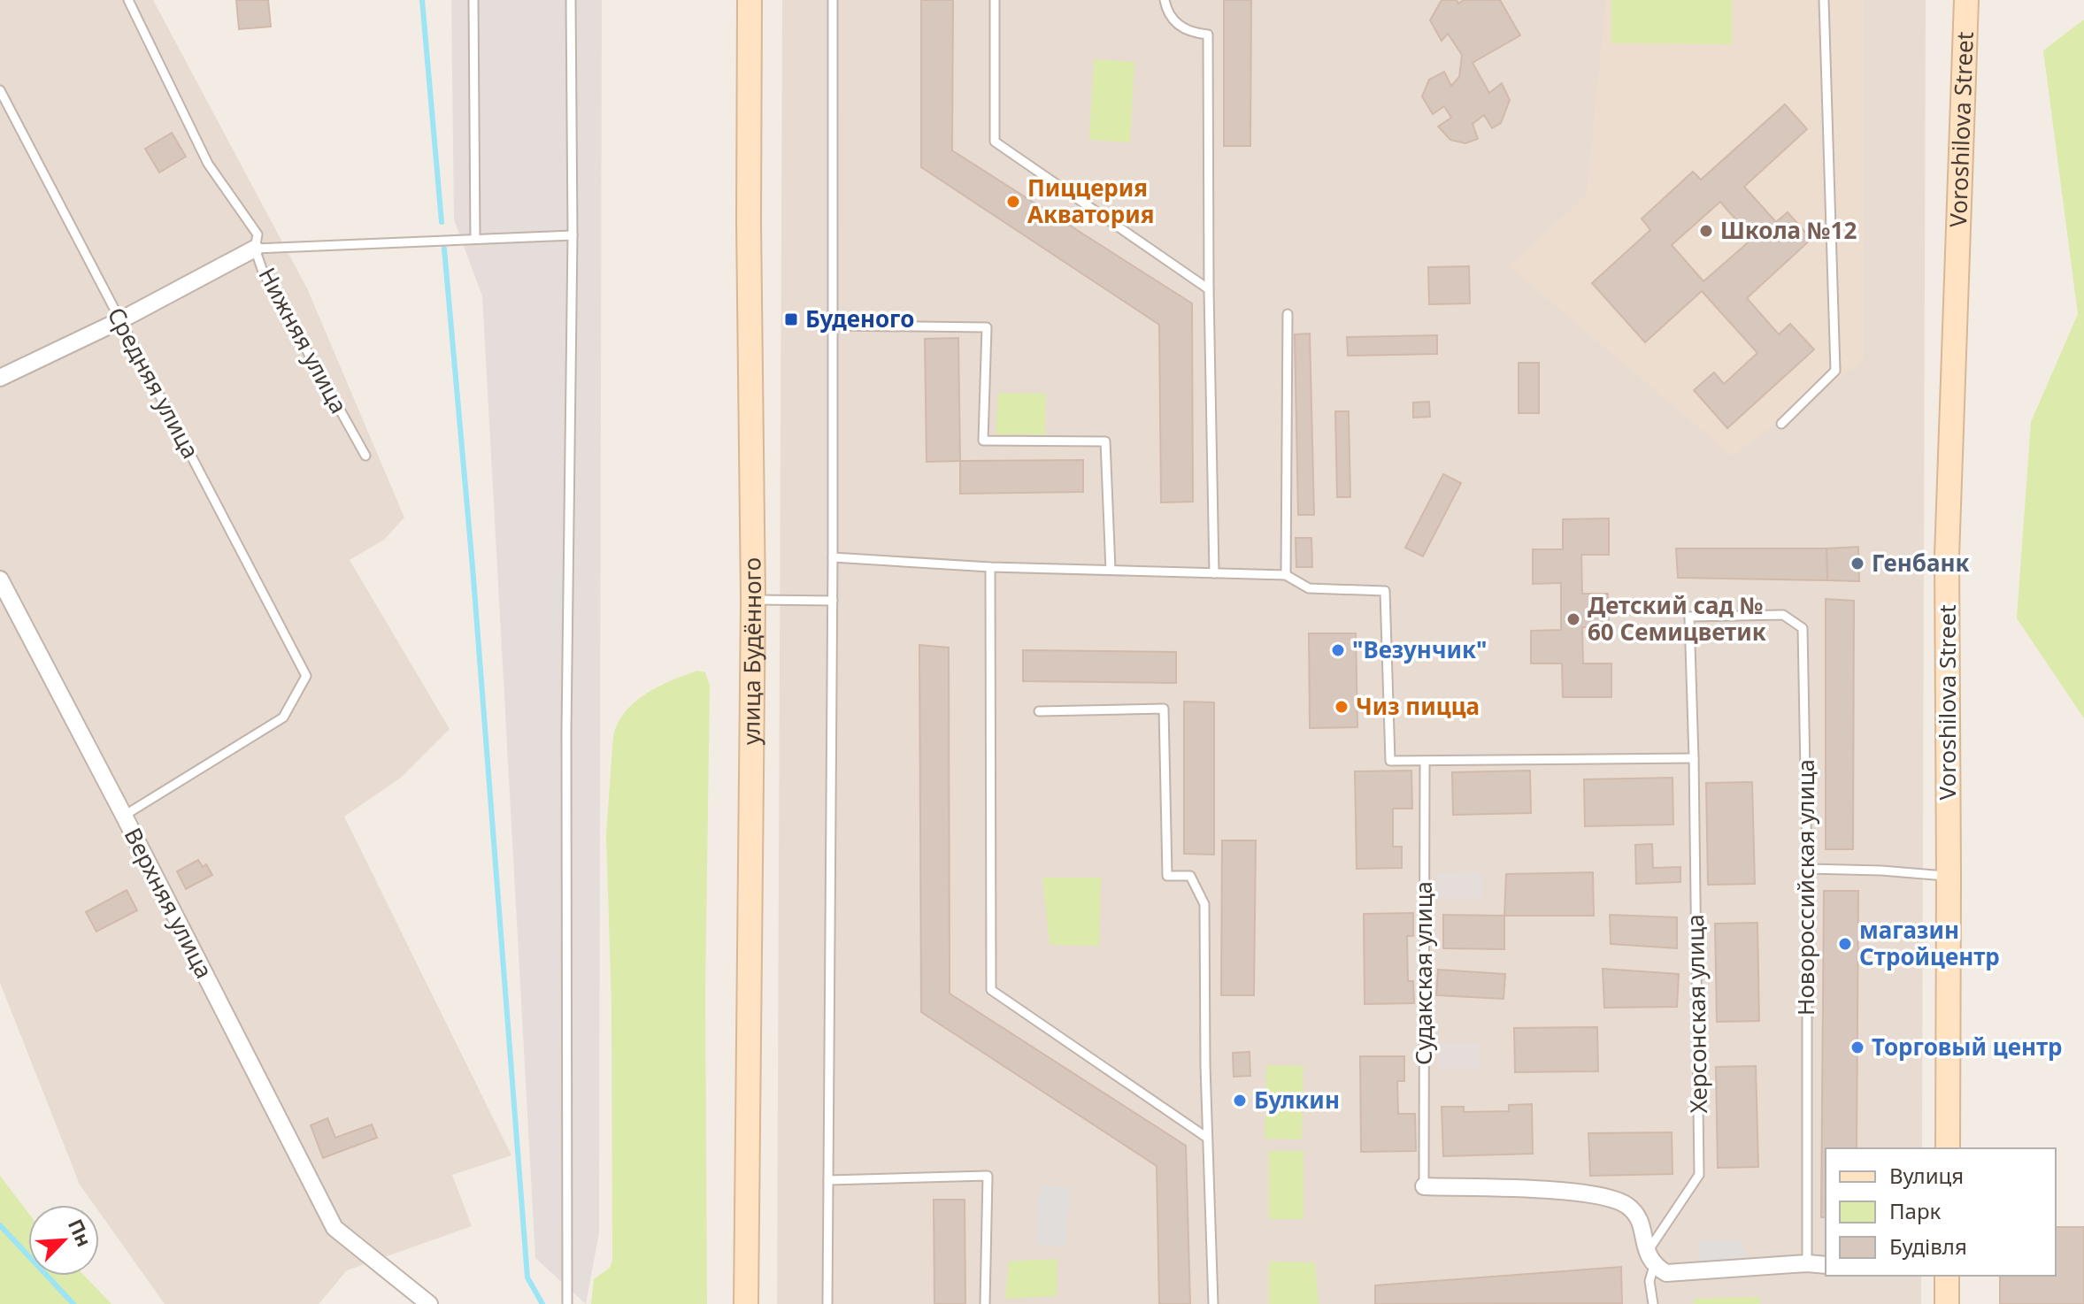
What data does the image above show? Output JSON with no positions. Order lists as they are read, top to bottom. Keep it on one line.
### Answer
{"streets":{"main road":["Voroshilova Street","улица Будённого"],"street":["Верхняя улица"],"lane":["Нижняя улица","Средняя улица","Новороссийская улица","Судакская улица","Херсонская улица"]},"crossings":[["Средняя улица","Верхняя улица"],["Новороссийская улица","Херсонская улица"]],"places":{"other":["Пиццерия Акватория","Школа №12","Генбанк","Детский сад № 60 Семицветик","\"Везунчик\"","Чиз пицца","магазин Стройцентр","Торговый центр","Булкин"],"transit":["Буденого"]},"legend":["Вулиця","Парк","Будівля"],"north":"top right"}
